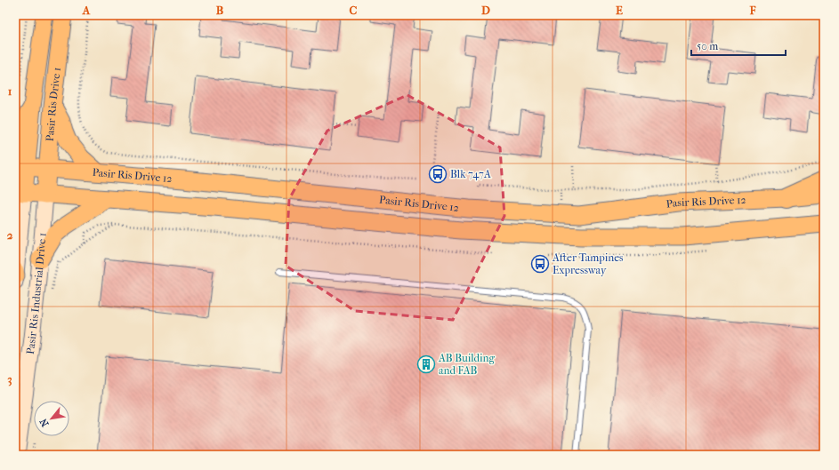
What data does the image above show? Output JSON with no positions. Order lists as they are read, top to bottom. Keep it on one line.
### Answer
{"streets":{"main road":["Pasir Ris Drive 1","Pasir Ris Drive 12","Pasir Ris Industrial Drive 1"]},"crossings":[["Pasir Ris Drive 1","Pasir Ris Drive 12"],["Pasir Ris Drive 1","Pasir Ris Industrial Drive 1"],["Pasir Ris Drive 12","Pasir Ris Industrial Drive 1"]],"places":{"bus stop":["Blk 747A","After Tampines Expressway"],"building":["AB Building and FAB"]},"scale_bar":"50 m","north":"bottom left","grid":{"columns":["A","B","C","D","E","F"],"rows":["1","2","3"]}}
